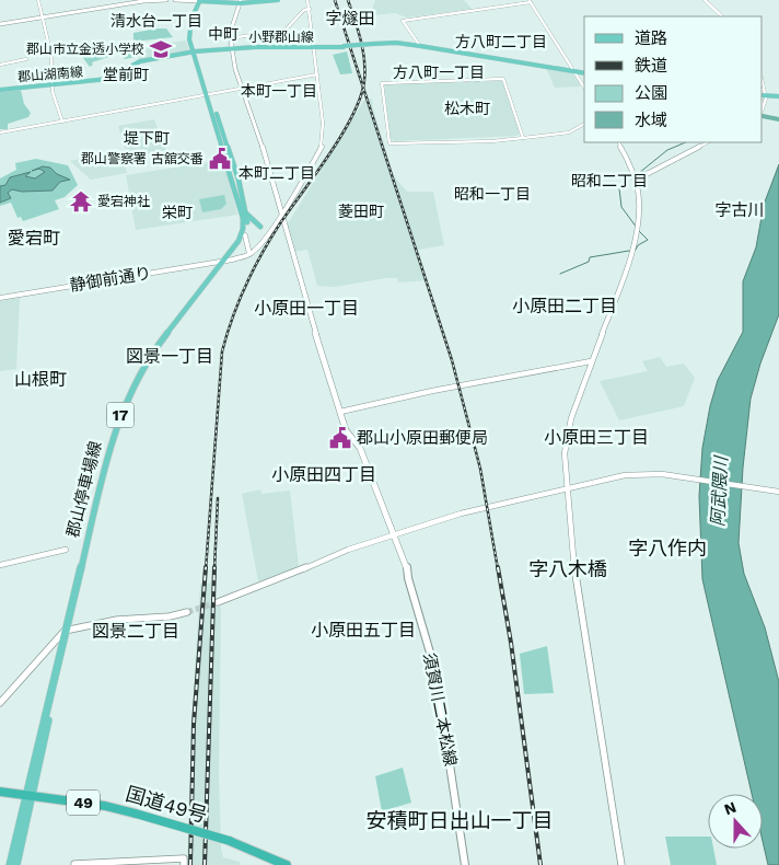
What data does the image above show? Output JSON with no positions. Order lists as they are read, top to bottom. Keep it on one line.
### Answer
{"streets":{"highway":["49","国道49号"],"main road":["小野郡山線","郡山湖南線","17","郡山停車場線","須賀川二本松線"],"street":["静御前通り"]},"crossings":[["小野郡山線","郡山湖南線"],["小野郡山線","郡山停車場線"],["小野郡山線","須賀川二本松線"],["郡山湖南線","郡山停車場線"],["静御前通り","郡山停車場線"],["郡山停車場線","国道49号"]],"districts":["字燧田","清水台一丁目","中町","方八町二丁目","方八町一丁目","堂前町","本町一丁目","松木町","堤下町","本町二丁目","昭和二丁目","昭和一丁目","字古川","菱田町","栄町","愛宕町","小原田二丁目","小原田一丁目","図景一丁目","山根町","小原田三丁目","小原田四丁目","字八作内","字八木橋","小原田五丁目","図景二丁目","安積町日出山一丁目"],"water":["阿武隈川"],"places":{"school or university":["郡山市立金透小学校"],"public building":["郡山警察署 古舘交番","郡山小原田郵便局"],"temple":["愛宕神社"]},"legend":["道路","鉄道","公園","水域"],"north":"top"}
